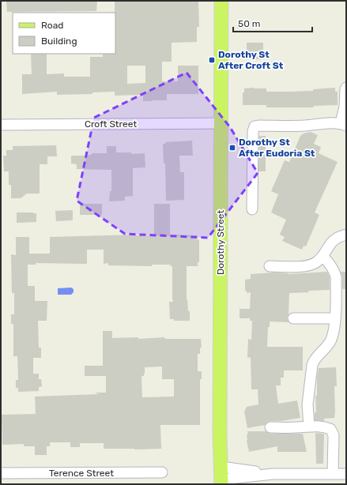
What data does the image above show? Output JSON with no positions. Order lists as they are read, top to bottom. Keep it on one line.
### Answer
{"streets":{"main road":["Dorothy Street"],"street":["Croft Street","Terence Street"]},"crossings":[["Croft Street","Dorothy Street"]],"places":{"transit":["Dorothy St After Croft St","Dorothy St After Eudoria St"]},"legend":["Road","Building"],"scale_bar":"50 m"}
